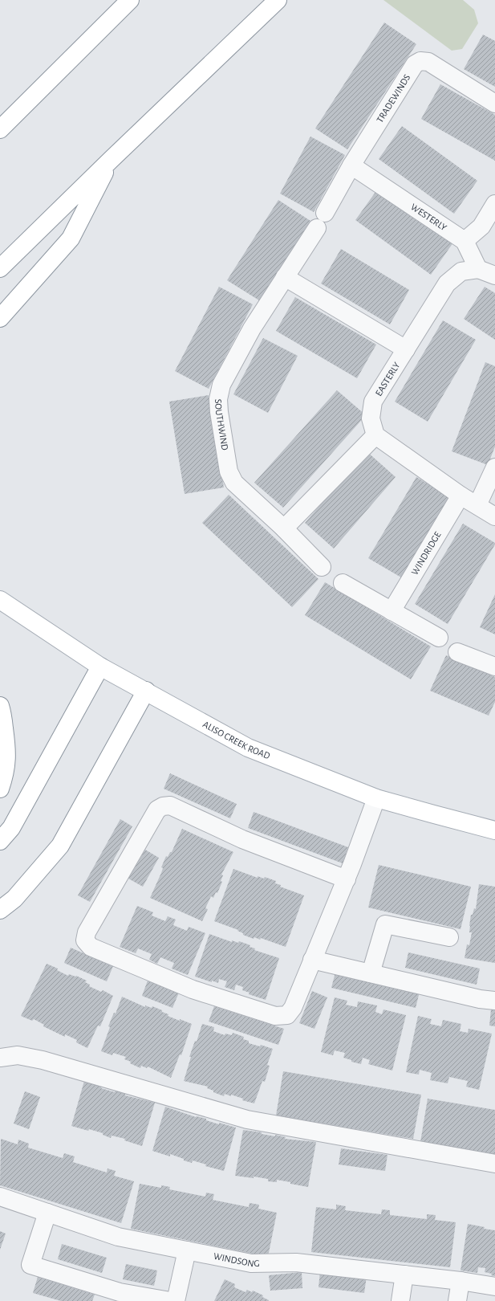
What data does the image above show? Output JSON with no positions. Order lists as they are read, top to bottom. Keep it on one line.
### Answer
{"streets":{"main road":["ALISO CREEK ROAD"],"street":["TRADEWINDS","WESTERLY","EASTERLY","SOUTHWIND","WINDRIDGE","WINDSONG"]},"crossings":[["TRADEWINDS","WESTERLY"]]}
